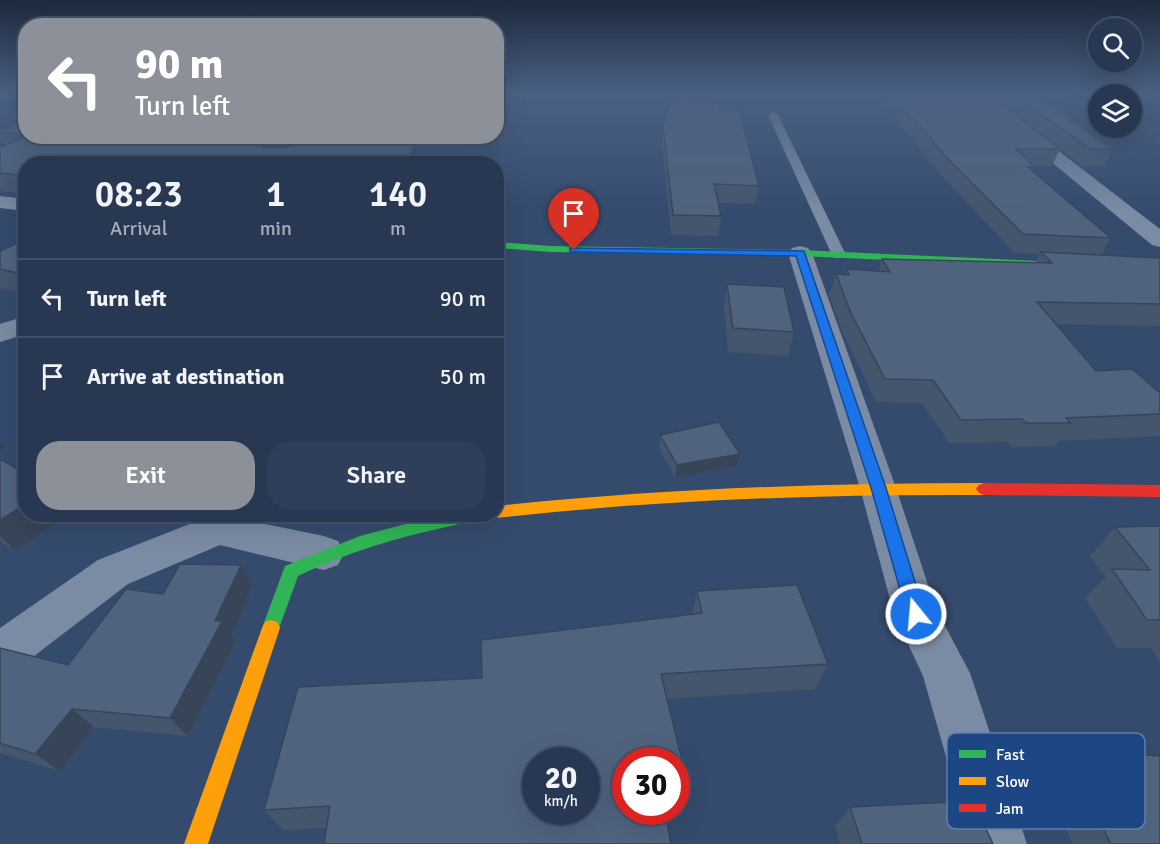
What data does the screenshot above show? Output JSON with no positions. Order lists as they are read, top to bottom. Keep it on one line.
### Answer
{"legend":["Fast","Slow","Jam"],"page":{"turn":["90 m","Turn left"],"eta":["08:23","Arrival","1","min","140","m"],"list":[{"name":"Turn left","value":"90 m"},{"name":"Arrive at destination","value":"50 m"}],"buttons":["Exit","Share"],"speed":"20 km/h","limit":"30"}}
